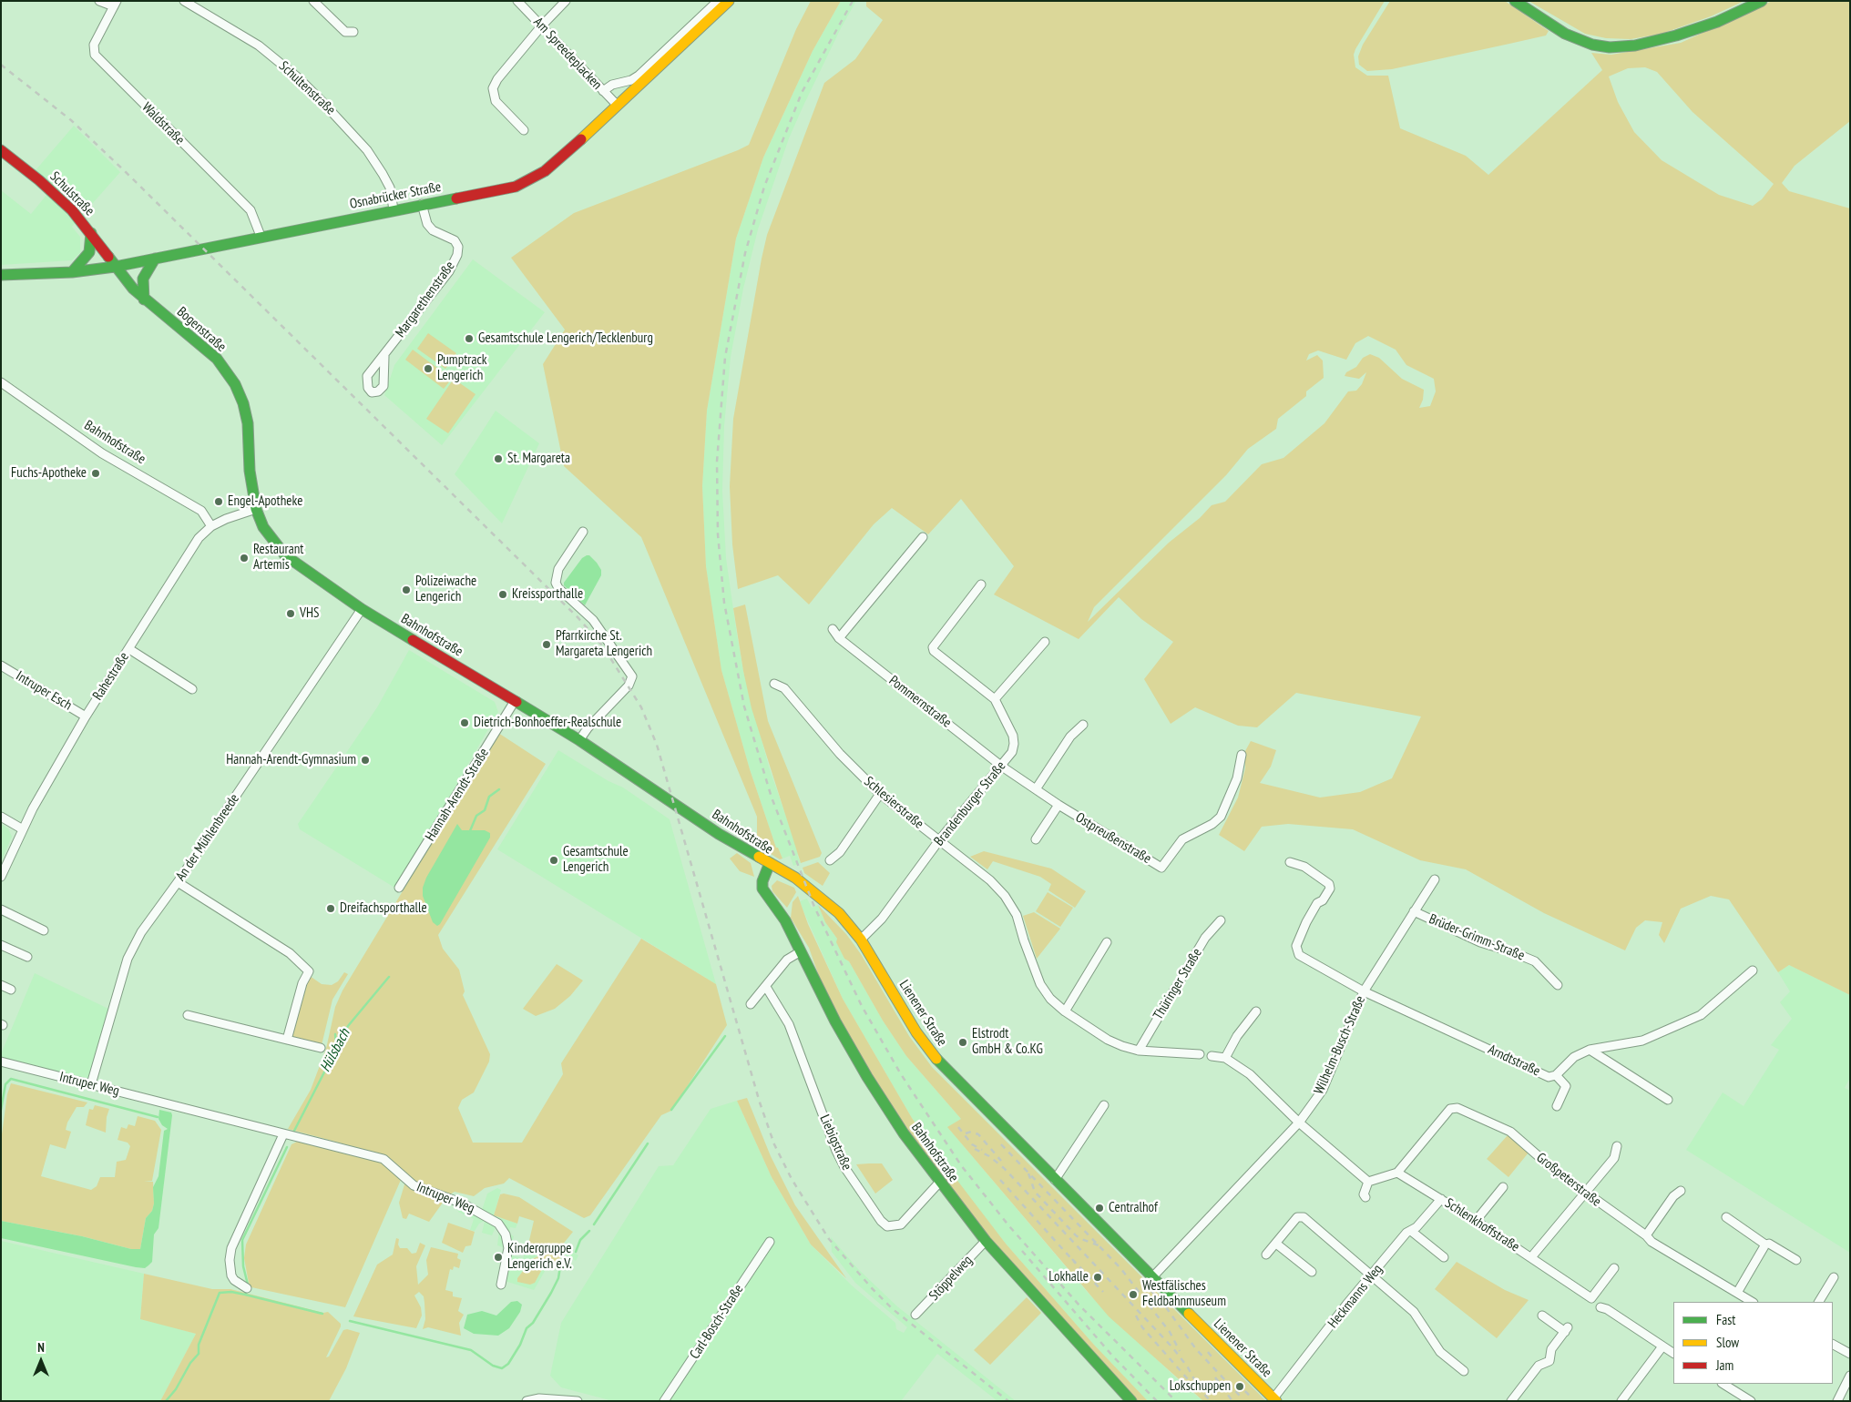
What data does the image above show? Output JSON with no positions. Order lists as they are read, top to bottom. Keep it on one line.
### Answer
{"streets":{"street":["Am Spreedeplacken","Schultenstraße","Waldstraße","Schulstraße","Osnabrücker Straße","Margarethenstraße","Bogenstraße","Bahnhofstraße","Rahestraße","Intruper Esch","Pommernstraße","Hannah-Arendt-Straße","Schlesierstraße","Brandenburger Straße","An der Mühlenbreede","Ostpreußenstraße","Brüder-Grimm-Straße","Thüringer Straße","Lienener Straße","Wilhelm-Busch-Straße","Arndtstraße","Intruper Weg","Liebigstraße","Großpeterstraße","Schlenkhoffstraße","Stöppelweg","Heckmanns Weg","Carl-Bosch-Straße"]},"crossings":[["Am Spreedeplacken","Osnabrücker Straße"],["Schultenstraße","Osnabrücker Straße"],["Waldstraße","Osnabrücker Straße"],["Schulstraße","Osnabrücker Straße"],["Schulstraße","Bogenstraße"],["Osnabrücker Straße","Margarethenstraße"],["Osnabrücker Straße","Bogenstraße"],["Bogenstraße","Bahnhofstraße"],["Bogenstraße","Rahestraße"],["Bahnhofstraße","Rahestraße"],["Bahnhofstraße","Hannah-Arendt-Straße"],["Bahnhofstraße","An der Mühlenbreede"],["Bahnhofstraße","Lienener Straße"],["Bahnhofstraße","Liebigstraße"],["Bahnhofstraße","Stöppelweg"],["Rahestraße","Intruper Esch"],["Pommernstraße","Brandenburger Straße"],["Pommernstraße","Ostpreußenstraße"],["Schlesierstraße","Brandenburger Straße"],["Schlesierstraße","Thüringer Straße"],["Brandenburger Straße","Ostpreußenstraße"],["Brandenburger Straße","Lienener Straße"],["An der Mühlenbreede","Intruper Weg"],["Brüder-Grimm-Straße","Wilhelm-Busch-Straße"],["Lienener Straße","Wilhelm-Busch-Straße"],["Lienener Straße","Heckmanns Weg"],["Wilhelm-Busch-Straße","Arndtstraße"],["Großpeterstraße","Schlenkhoffstraße"],["Schlenkhoffstraße","Heckmanns Weg"]],"water":["Hülsbach"],"places":["Gesamtschule Lengerich/Tecklenburg","Pumptrack Lengerich","St. Margareta","Fuchs-Apotheke","Engel-Apotheke","Restaurant Artemis","Polizeiwache Lengerich","Kreissporthalle","VHS","Pfarrkirche St. Margareta Lengerich","Dietrich-Bonhoeffer-Realschule","Hannah-Arendt-Gymnasium","Gesamtschule Lengerich","Dreifachsporthalle","Elstrodt GmbH & Co.KG","Centralhof","Kindergruppe Lengerich e.V.","Lokhalle","Westfälisches Feldbahnmuseum","Lokschuppen"],"legend":["Fast","Slow","Jam"],"north":"top"}
